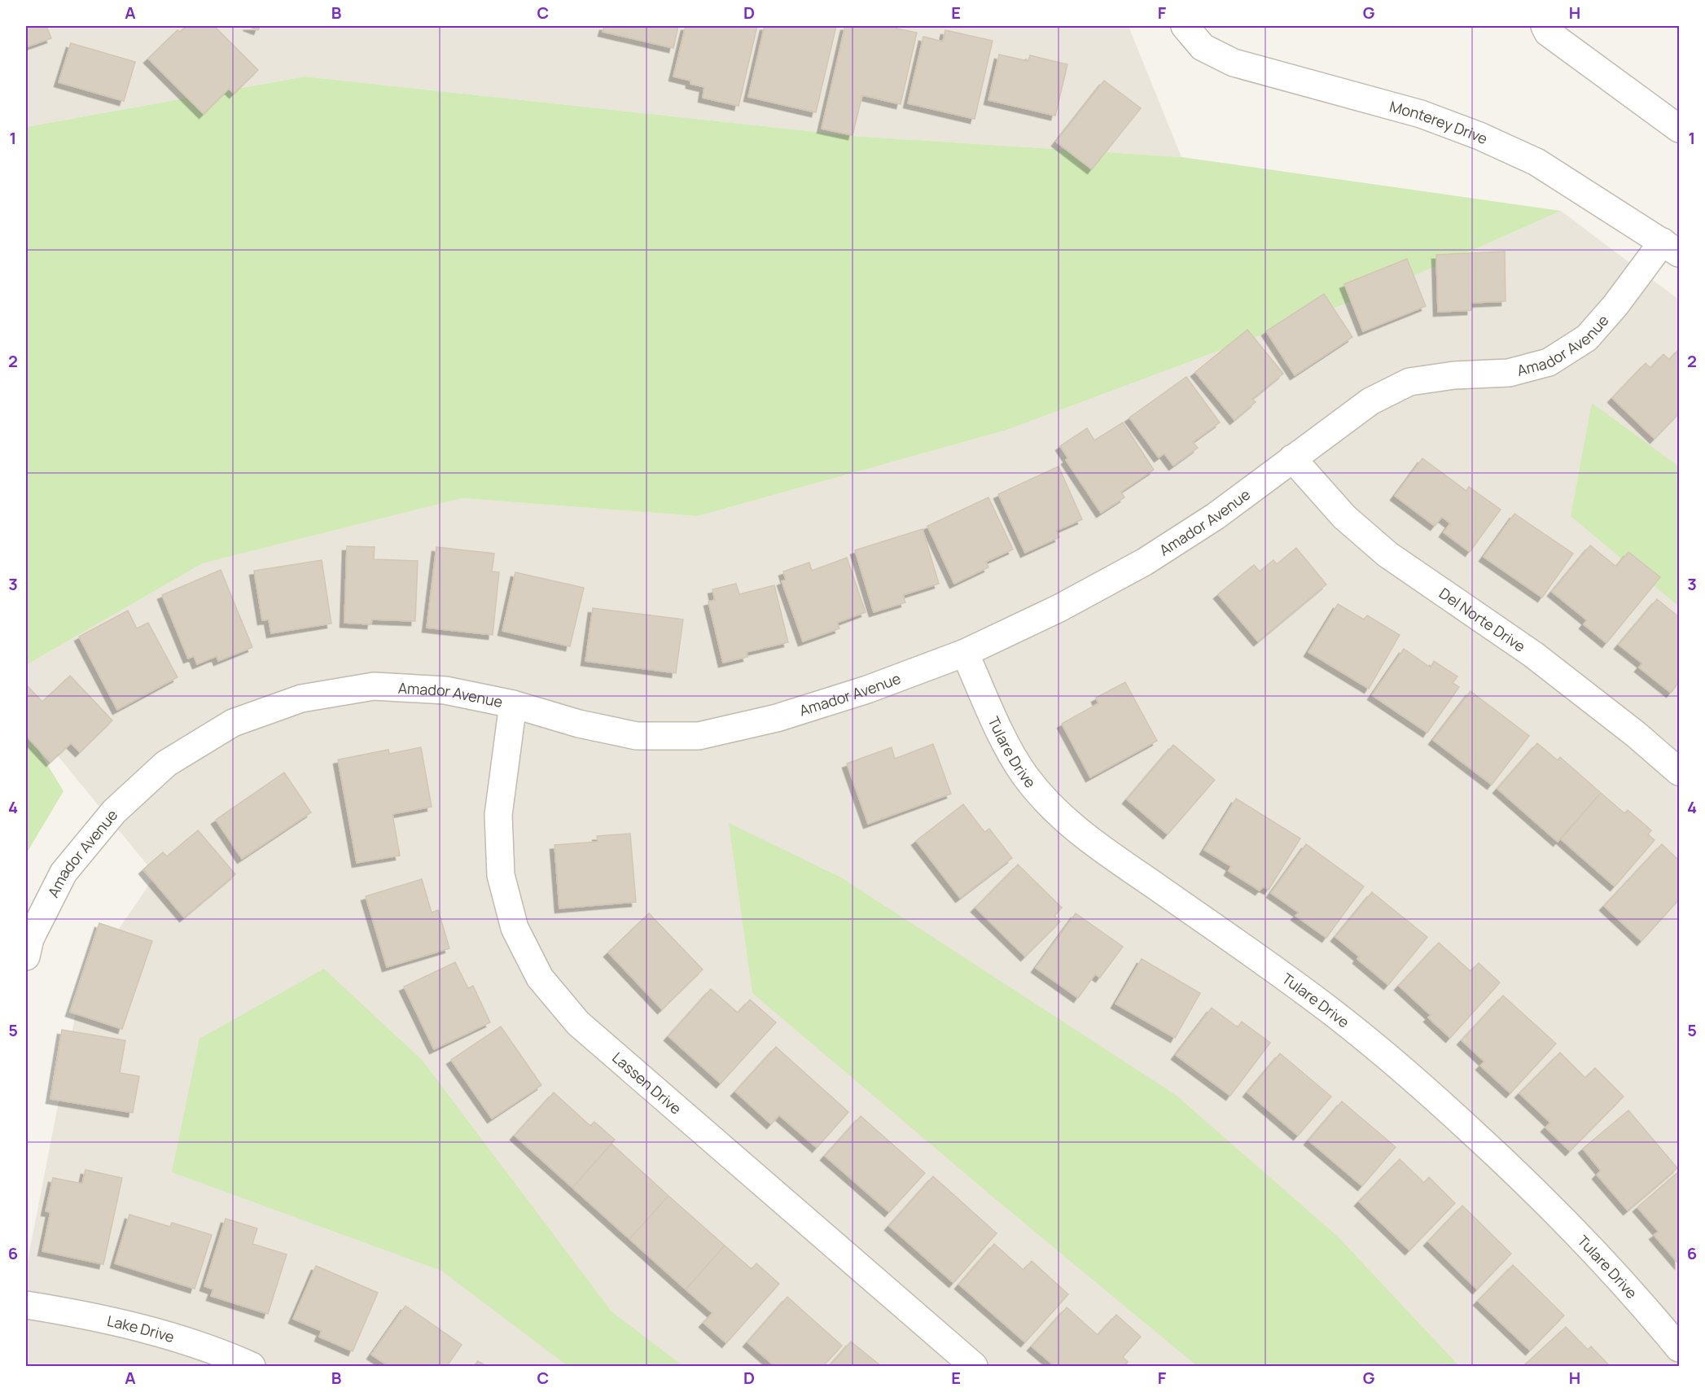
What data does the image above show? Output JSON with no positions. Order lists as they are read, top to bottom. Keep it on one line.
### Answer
{"streets":{"street":["Monterey Drive","Amador Avenue","Del Norte Drive","Tulare Drive","Lassen Drive","Lake Drive"]},"crossings":[["Monterey Drive","Amador Avenue"],["Amador Avenue","Del Norte Drive"],["Amador Avenue","Tulare Drive"],["Amador Avenue","Lassen Drive"]],"grid":{"columns":["A","B","C","D","E","F","G","H"],"rows":["1","2","3","4","5","6"]}}
